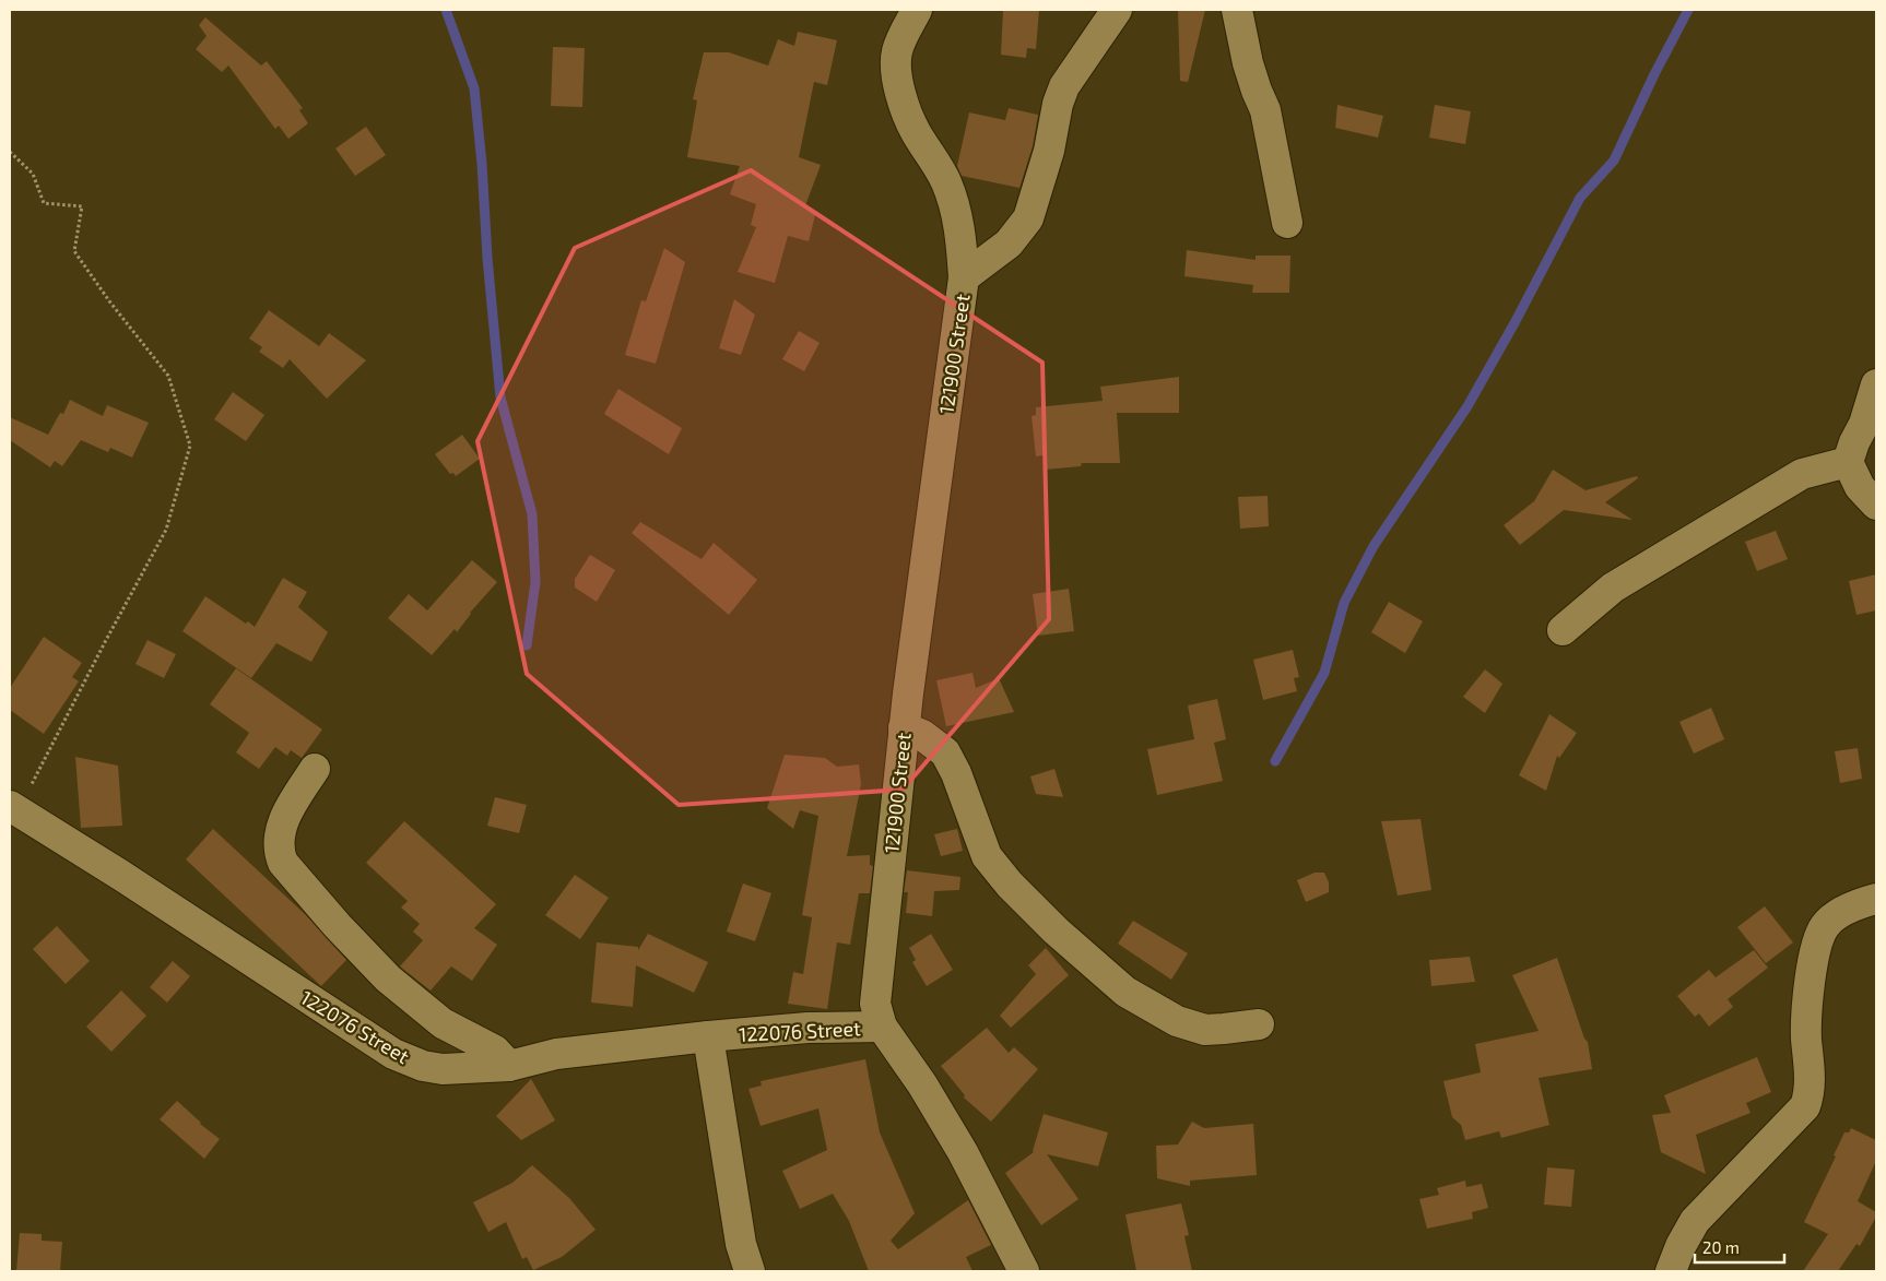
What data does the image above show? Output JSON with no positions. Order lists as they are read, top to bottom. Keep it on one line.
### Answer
{"streets":{"street":["121900 Street","122076 Street"]},"crossings":[["121900 Street","122076 Street"]],"scale_bar":"20 m"}
